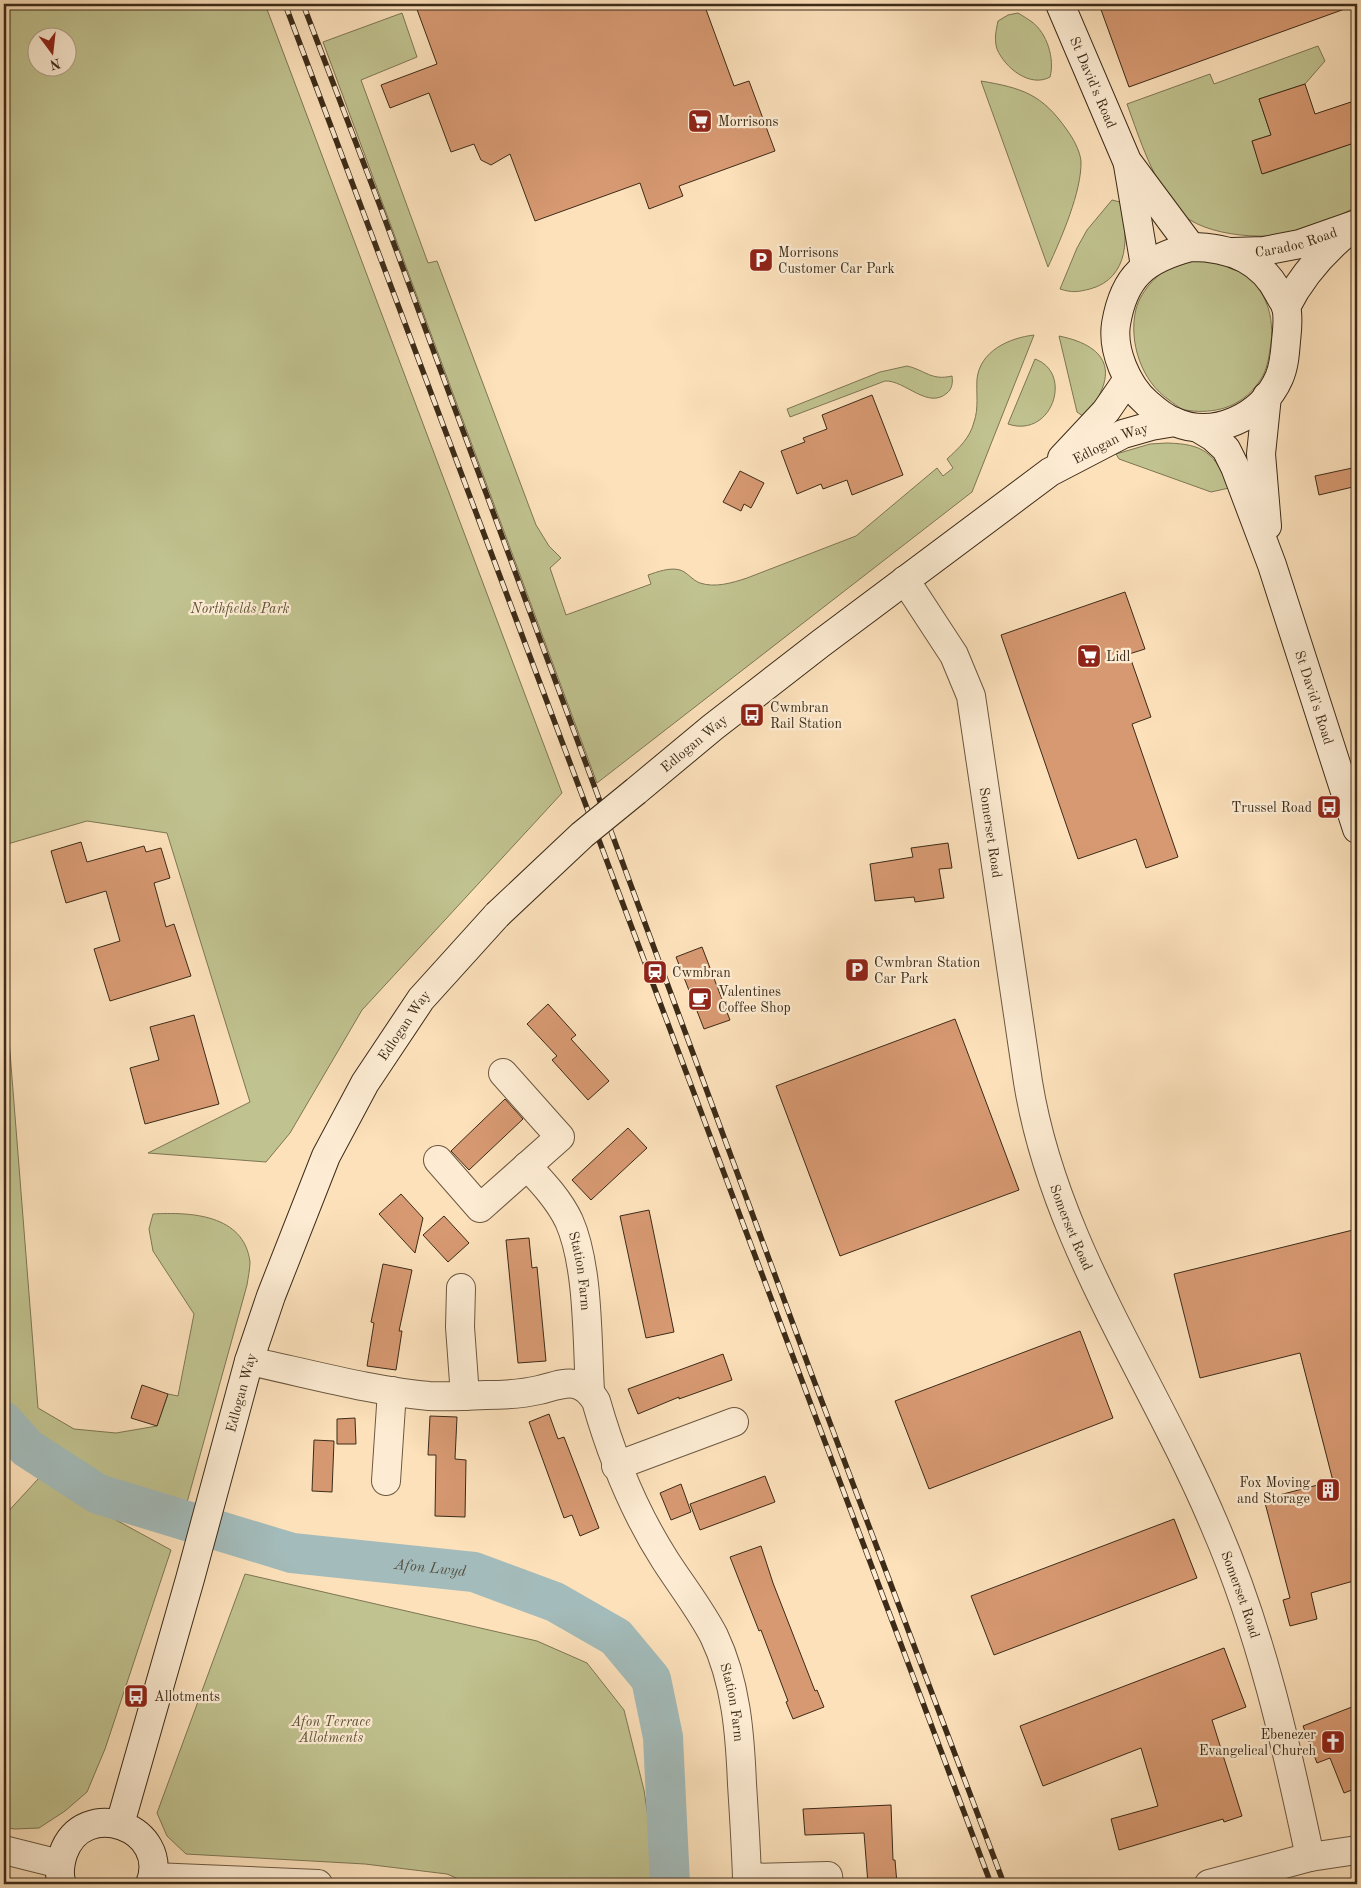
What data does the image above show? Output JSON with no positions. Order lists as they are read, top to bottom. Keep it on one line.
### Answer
{"streets":{"street":["St David's Road","Caradoc Road","Edlogan Way","Somerset Road","Station Farm"]},"crossings":[["St David's Road","Caradoc Road"],["St David's Road","Edlogan Way"],["Caradoc Road","Edlogan Way"],["Edlogan Way","Somerset Road"]],"water":["Afon Lwyd"],"parks":["Northfields Park","Afon Terrace Allotments"],"places":{"supermarket":["Morrisons","Lidl"],"parking":["Morrisons Customer Car Park","Cwmbran Station Car Park"],"bus stop":["Cwmbran Rail Station","Trussel Road","Allotments"],"station":["Cwmbran"],"cafe":["Valentines Coffee Shop"],"building":["Fox Moving and Storage"],"church":["Ebenezer Evangelical Church"]},"north":"bottom"}
